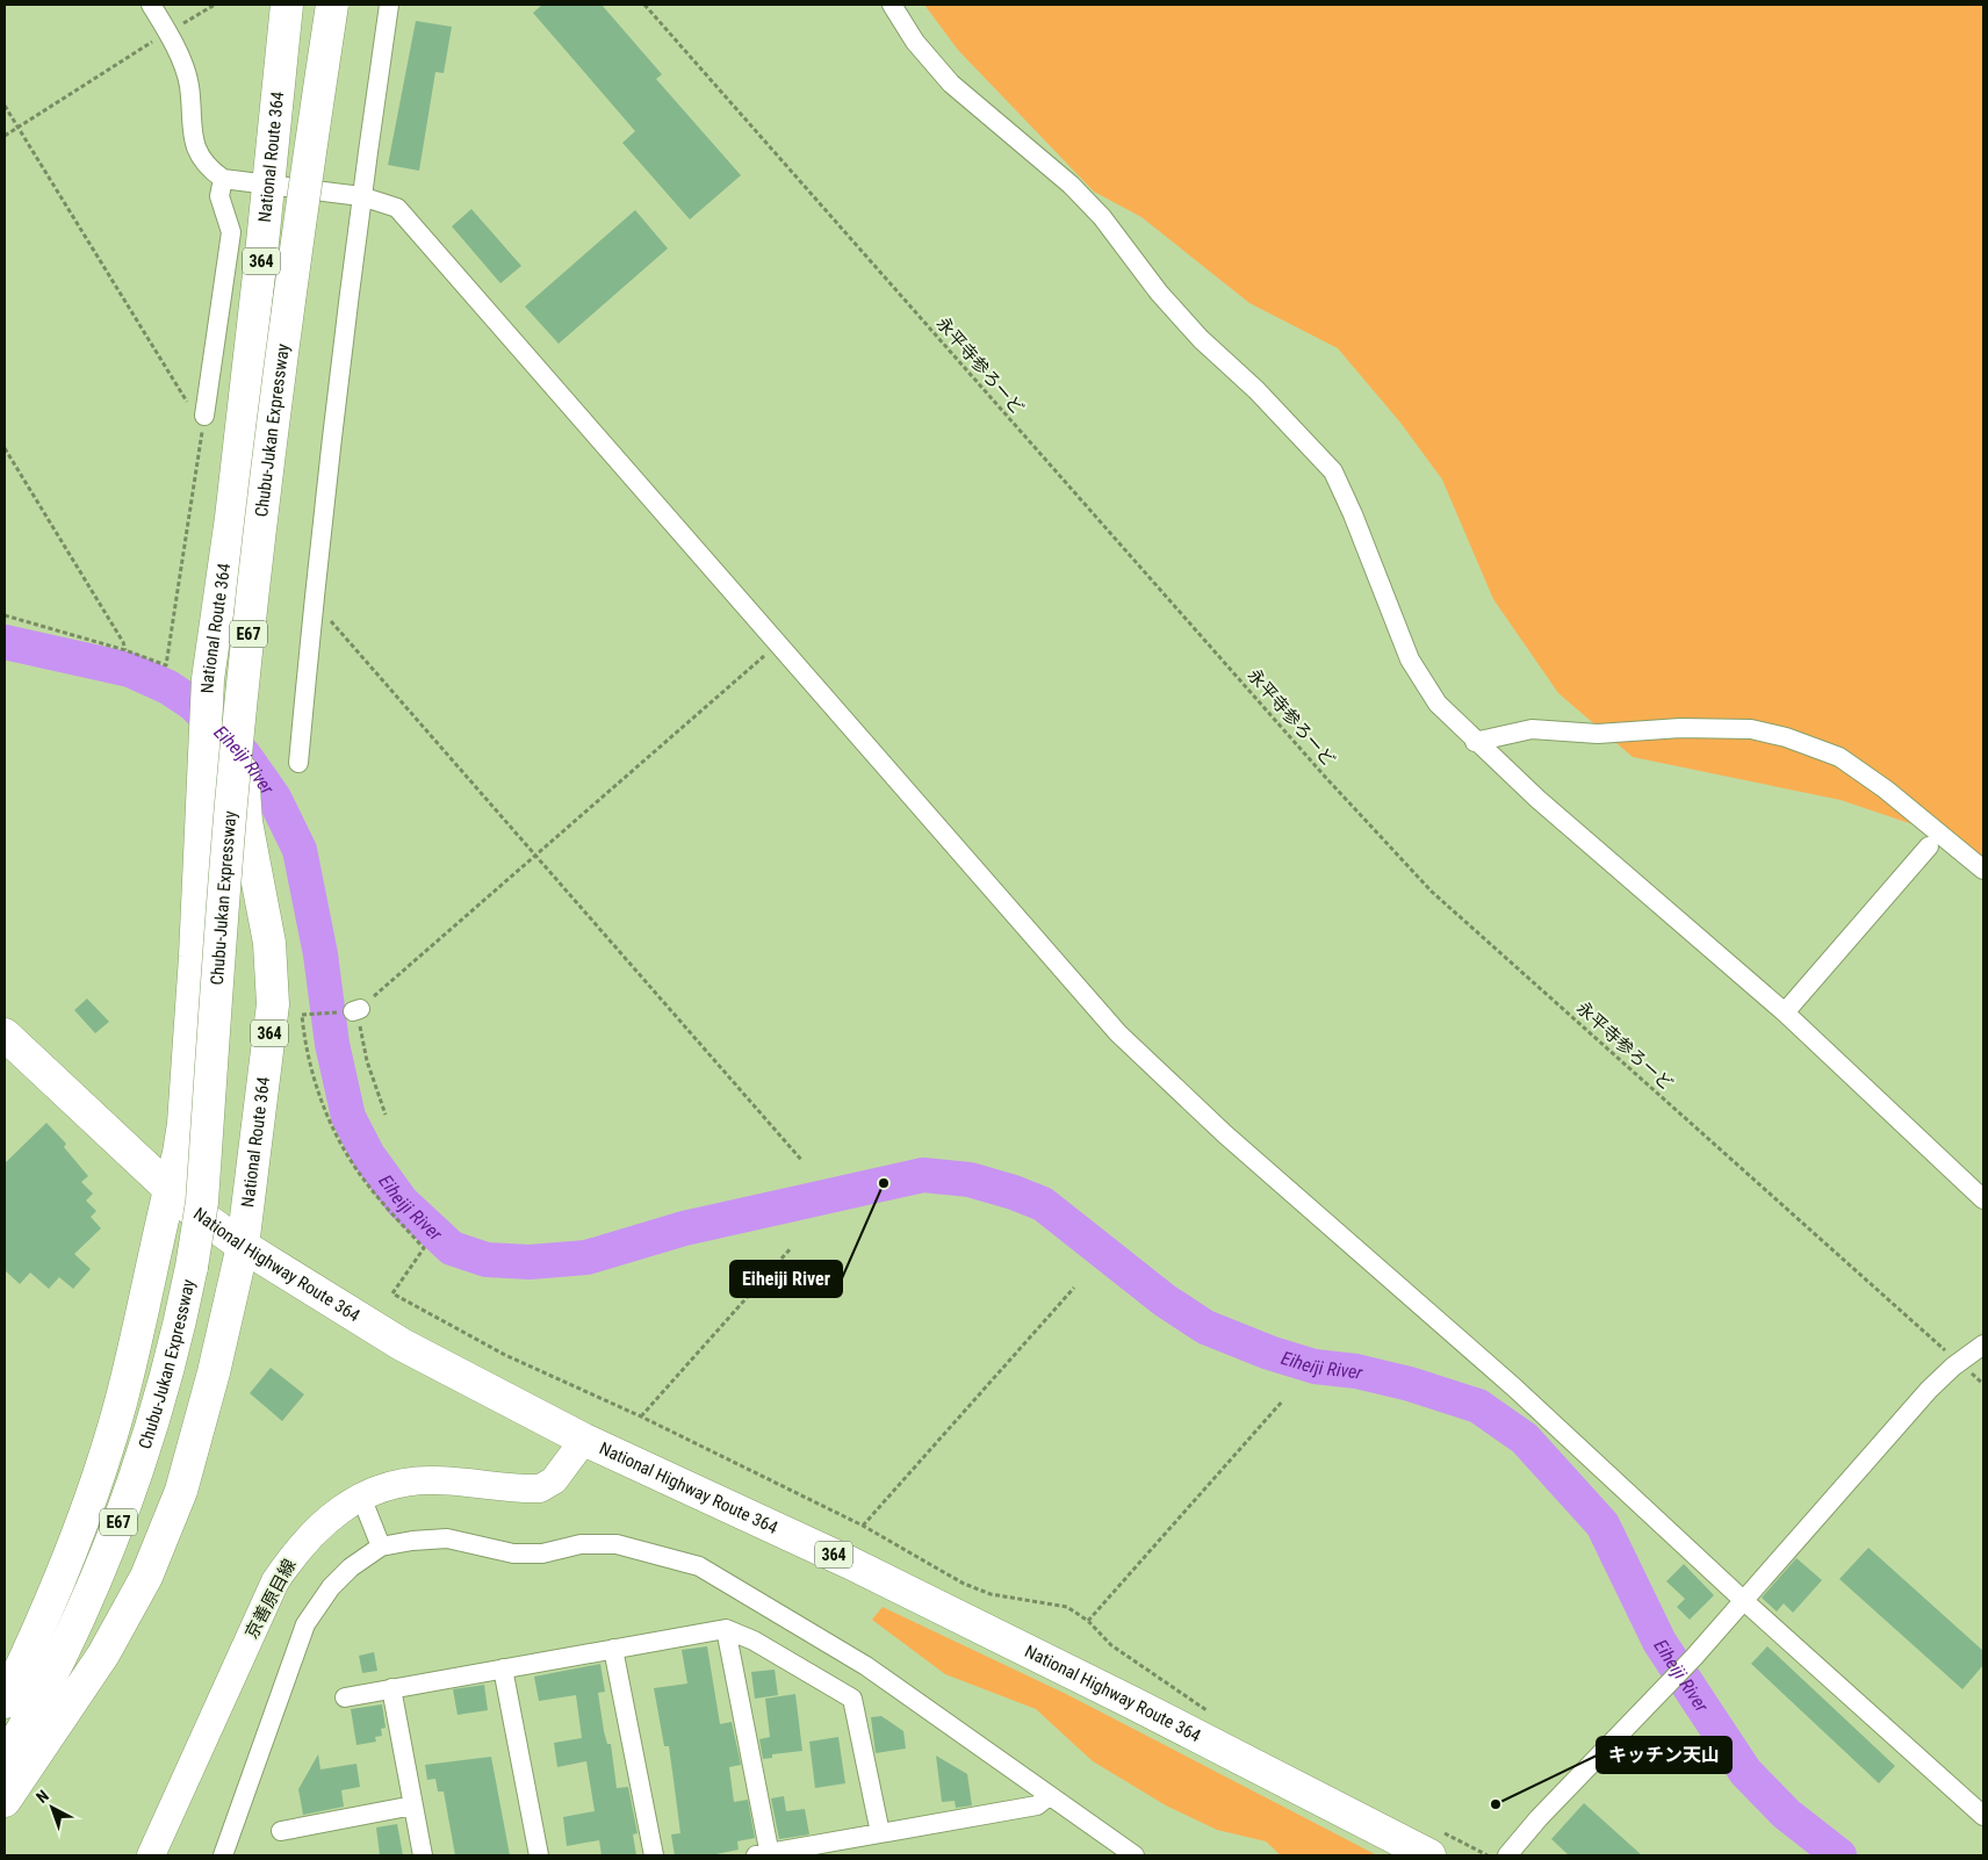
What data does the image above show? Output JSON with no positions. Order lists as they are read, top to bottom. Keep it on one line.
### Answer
{"streets":{"highway":["National Route 364","364","Chubu-Jukan Expressway","E67","National Highway Route 364"],"main road":["京善原目線"],"path":["永平寺参ろーど"]},"crossings":[["National Route 364","National Highway Route 364"],["National Highway Route 364","京善原目線"]],"water":["Eiheiji River"],"places":["Eiheiji River","キッチン天山"],"north":"top left"}
